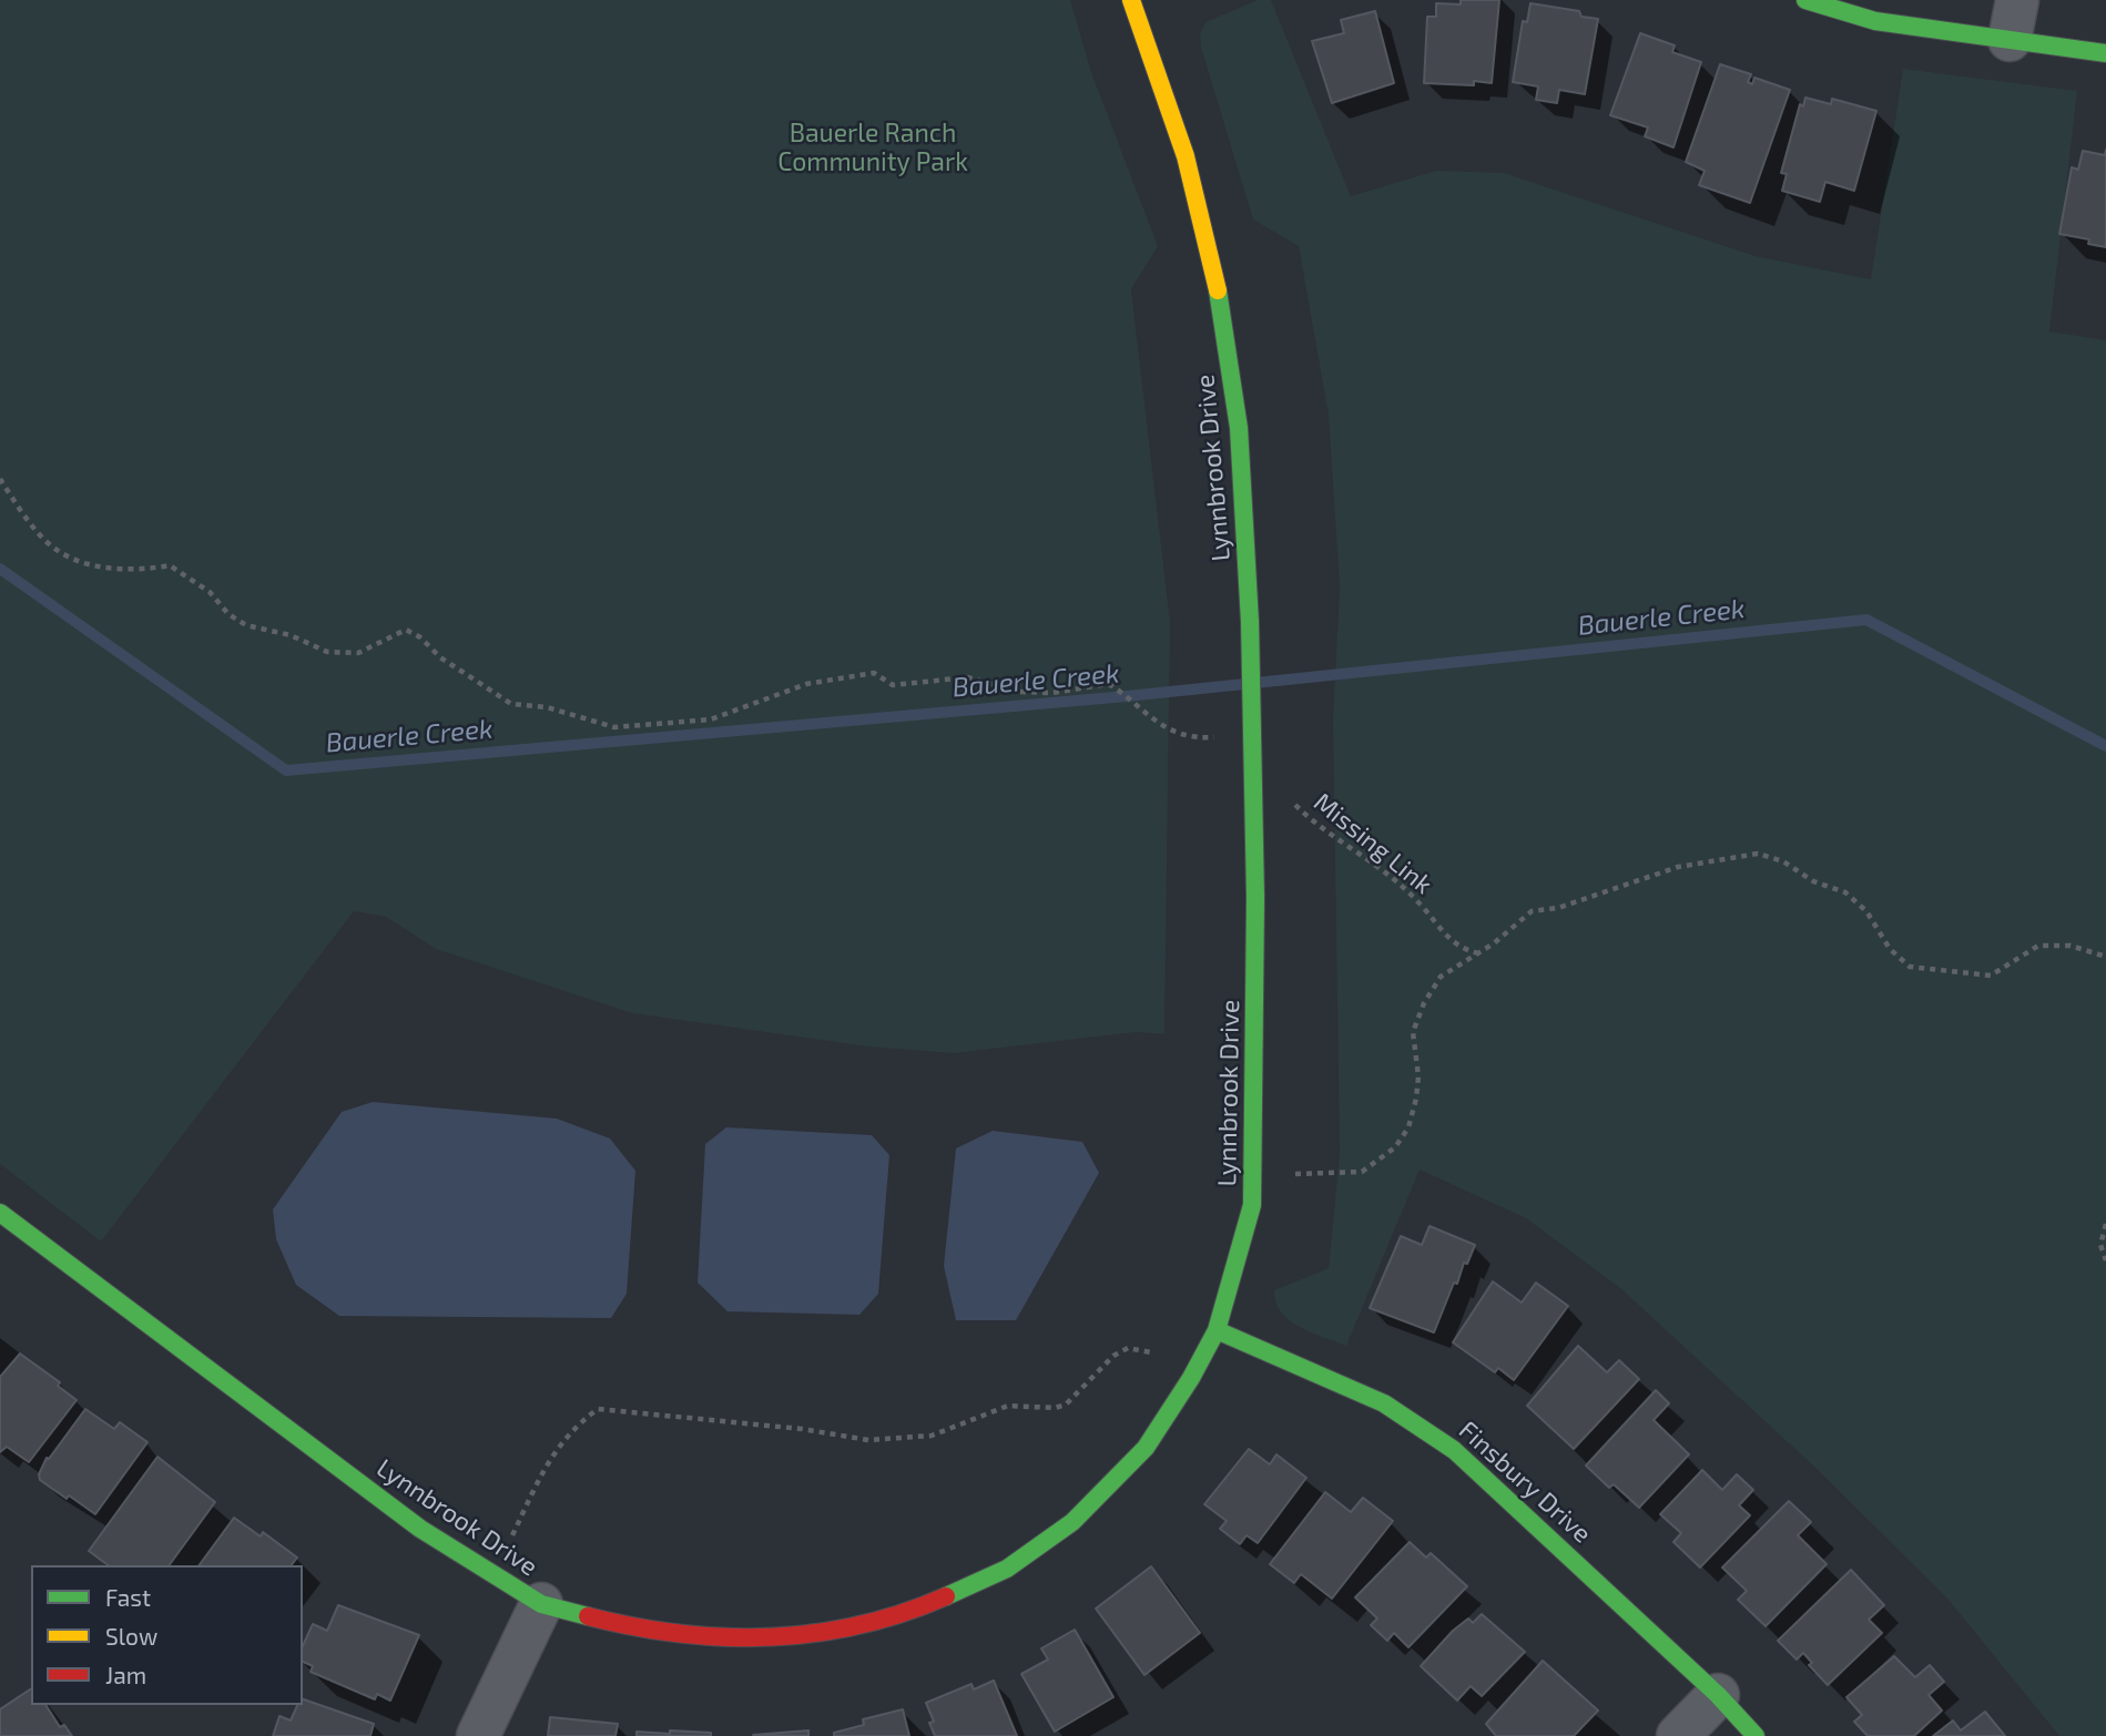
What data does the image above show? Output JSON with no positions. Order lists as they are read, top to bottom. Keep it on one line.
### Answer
{"streets":{"street":["Lynnbrook Drive","Finsbury Drive"],"path":["Missing Link"]},"crossings":[["Lynnbrook Drive","Finsbury Drive"]],"water":["Bauerle Creek"],"parks":["Bauerle Ranch Community Park"],"legend":["Fast","Slow","Jam"]}
